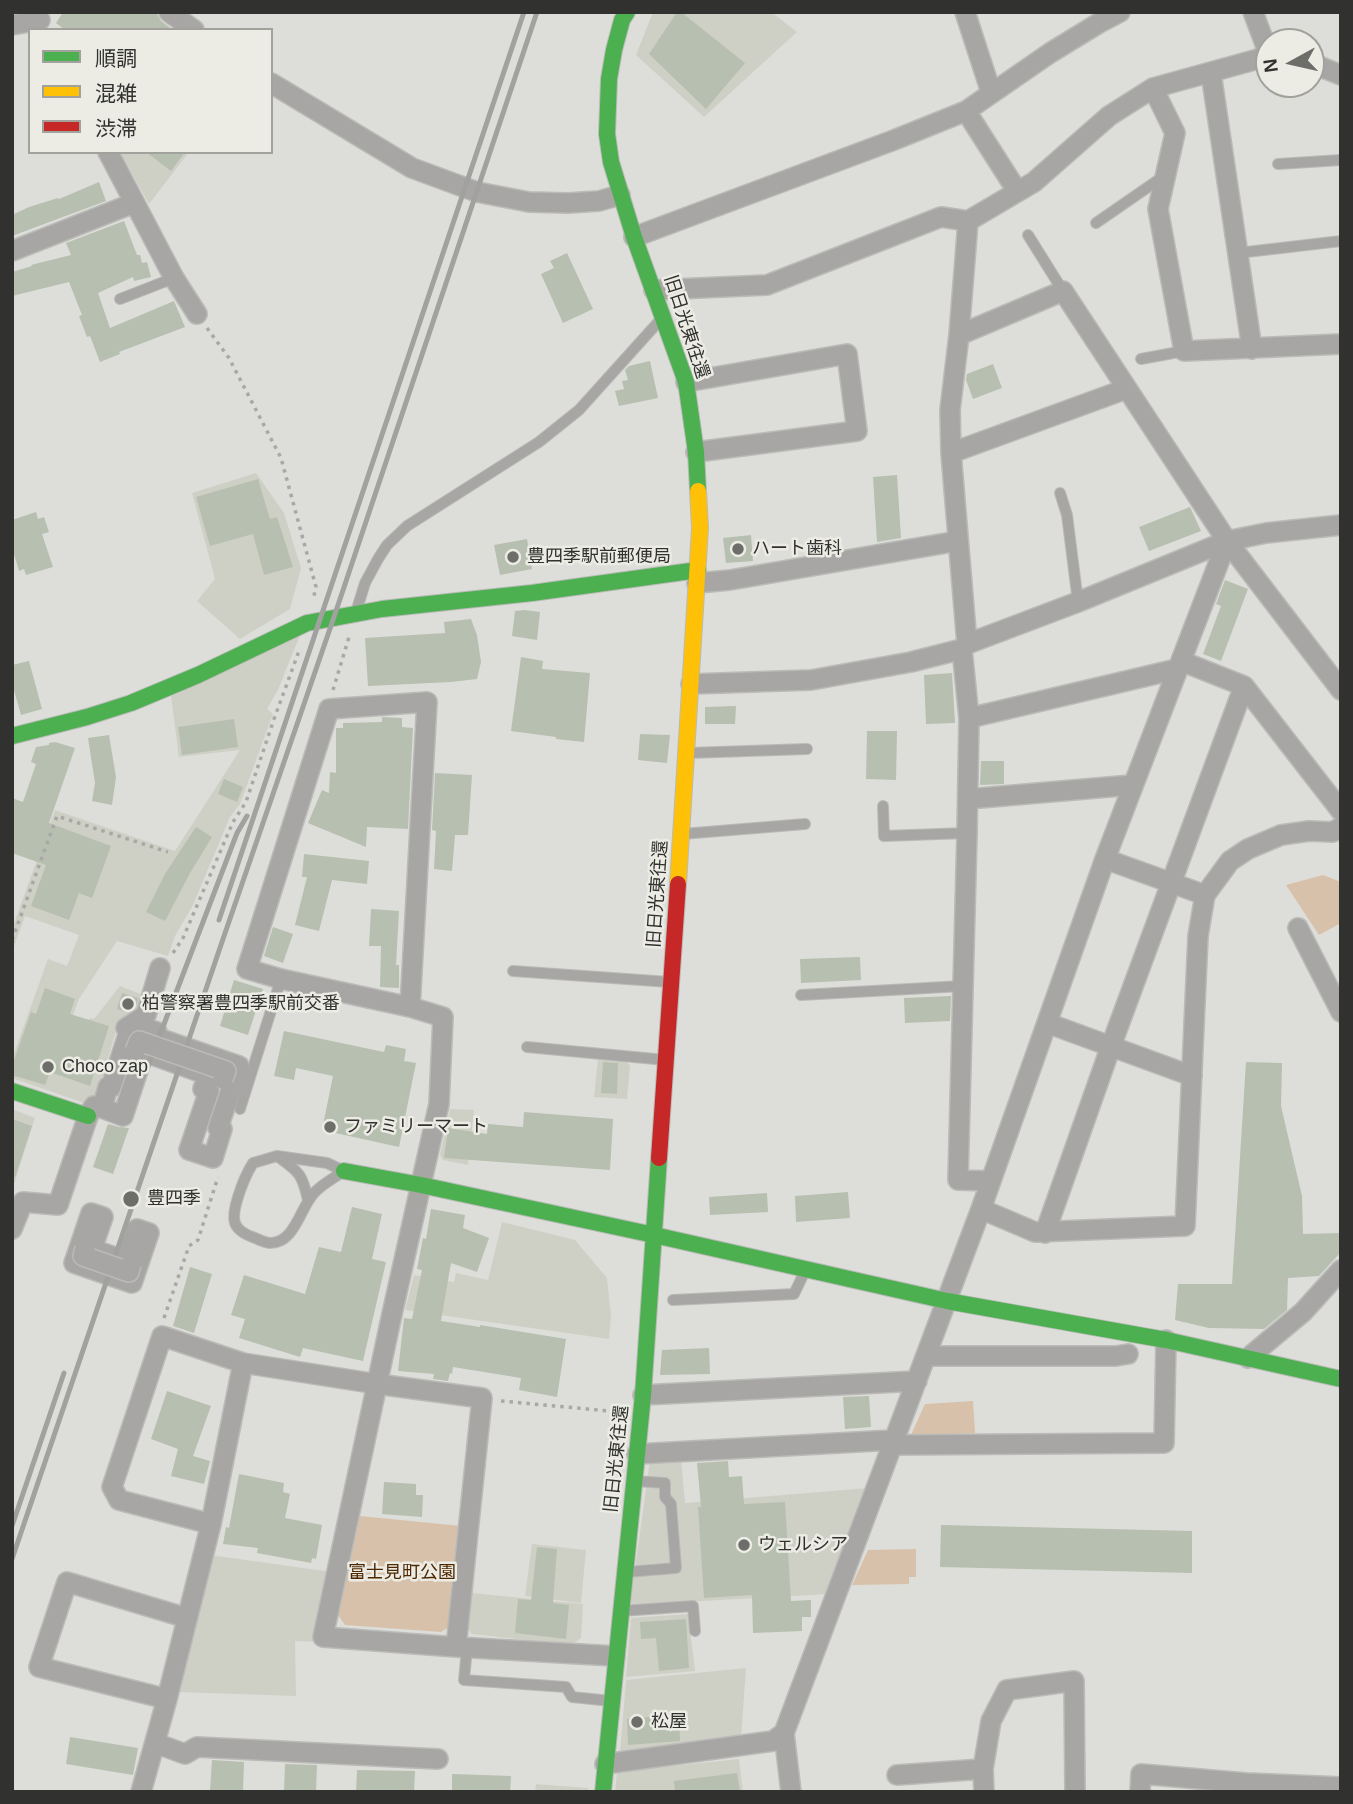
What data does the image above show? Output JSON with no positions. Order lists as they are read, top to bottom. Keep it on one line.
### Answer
{"streets":{"street":["旧日光東往還"]},"parks":["富士見町公園"],"places":["ハート歯科","豊四季駅前郵便局","柏警察署豊四季駅前交番","Choco zap","ファミリーマート","豊四季","ウェルシア","松屋"],"legend":["順調","混雑","渋滞"],"north":"left"}
